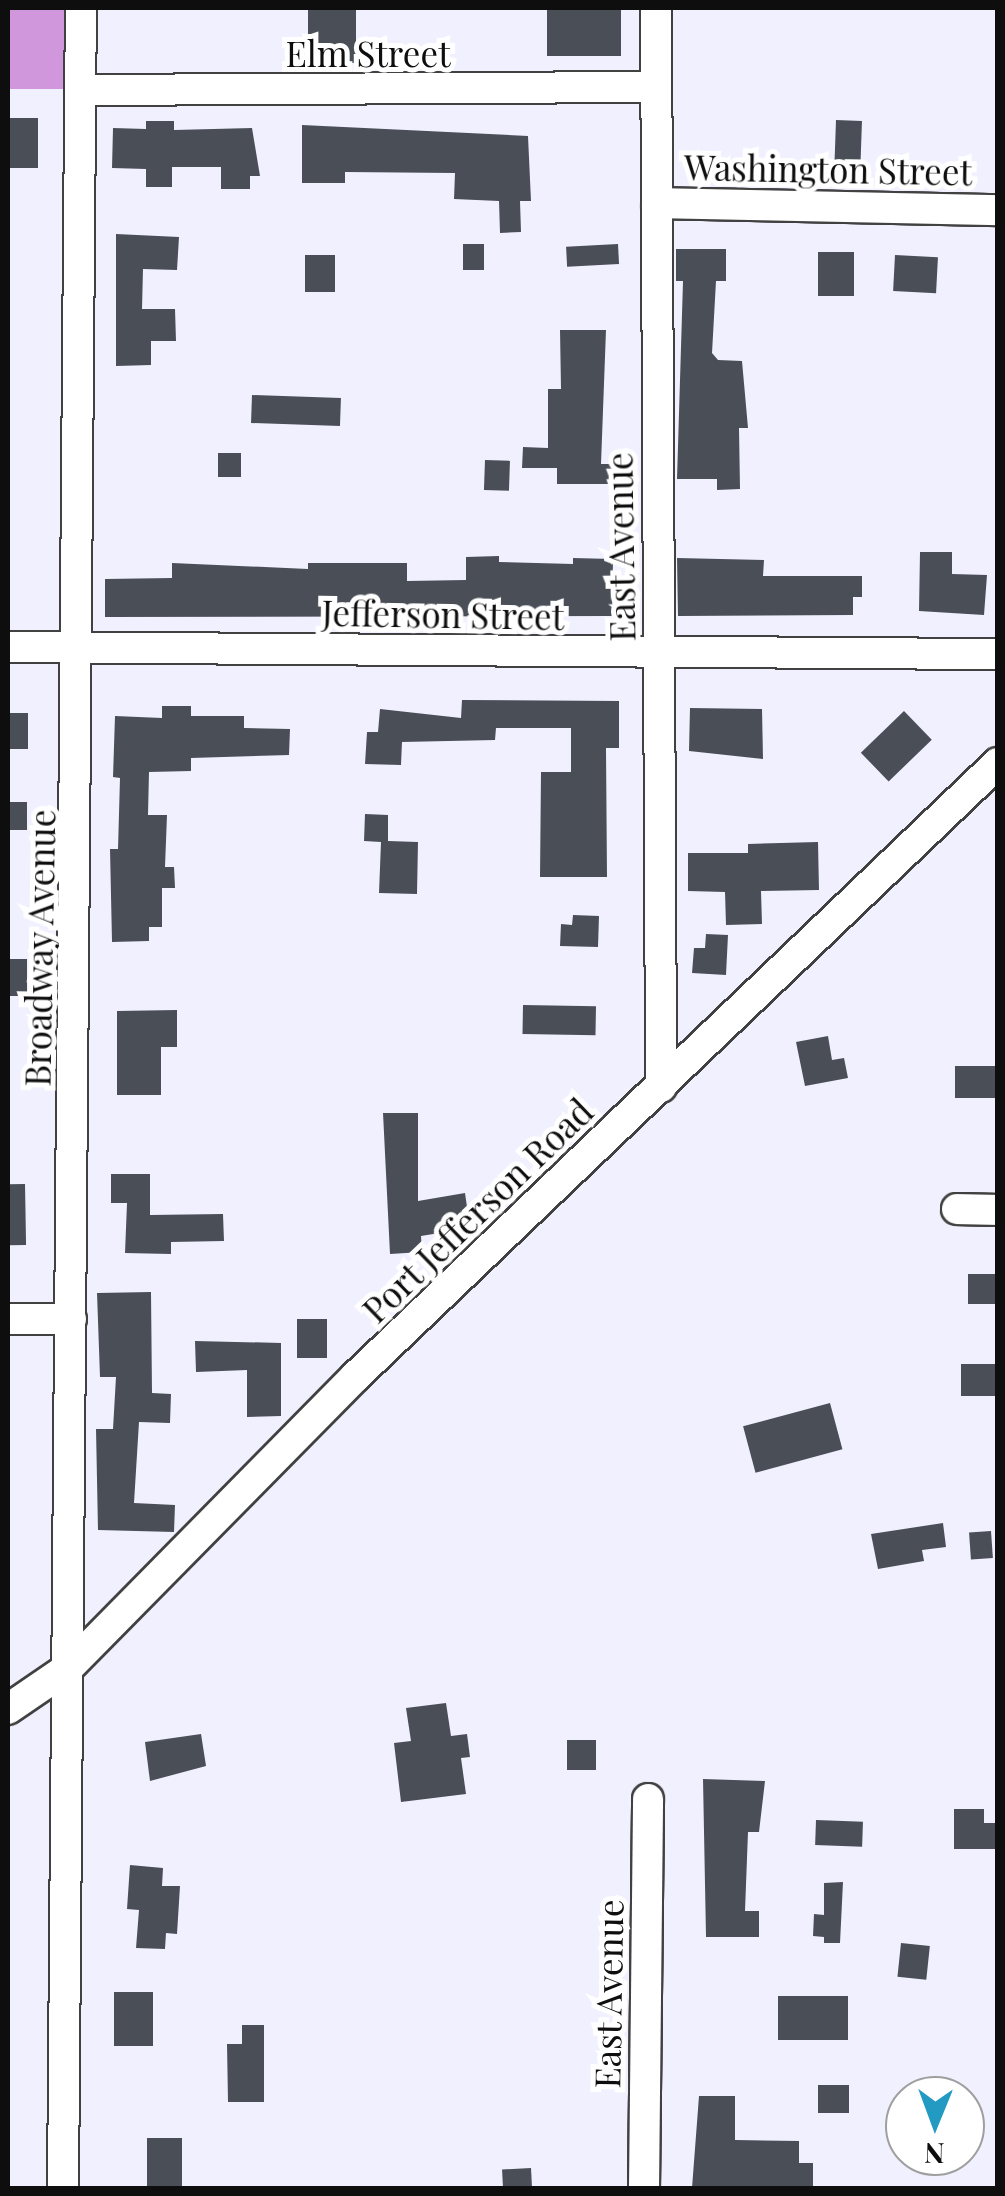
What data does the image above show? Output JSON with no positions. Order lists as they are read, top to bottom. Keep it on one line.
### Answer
{"streets":{"street":["Elm Street","Washington Street","East Avenue","Jefferson Street","Broadway Avenue","Port Jefferson Road"]},"crossings":[["Elm Street","East Avenue"],["Elm Street","Broadway Avenue"],["Washington Street","East Avenue"],["East Avenue","Jefferson Street"],["East Avenue","Port Jefferson Road"],["Jefferson Street","Broadway Avenue"],["Broadway Avenue","Port Jefferson Road"]],"north":"bottom"}
